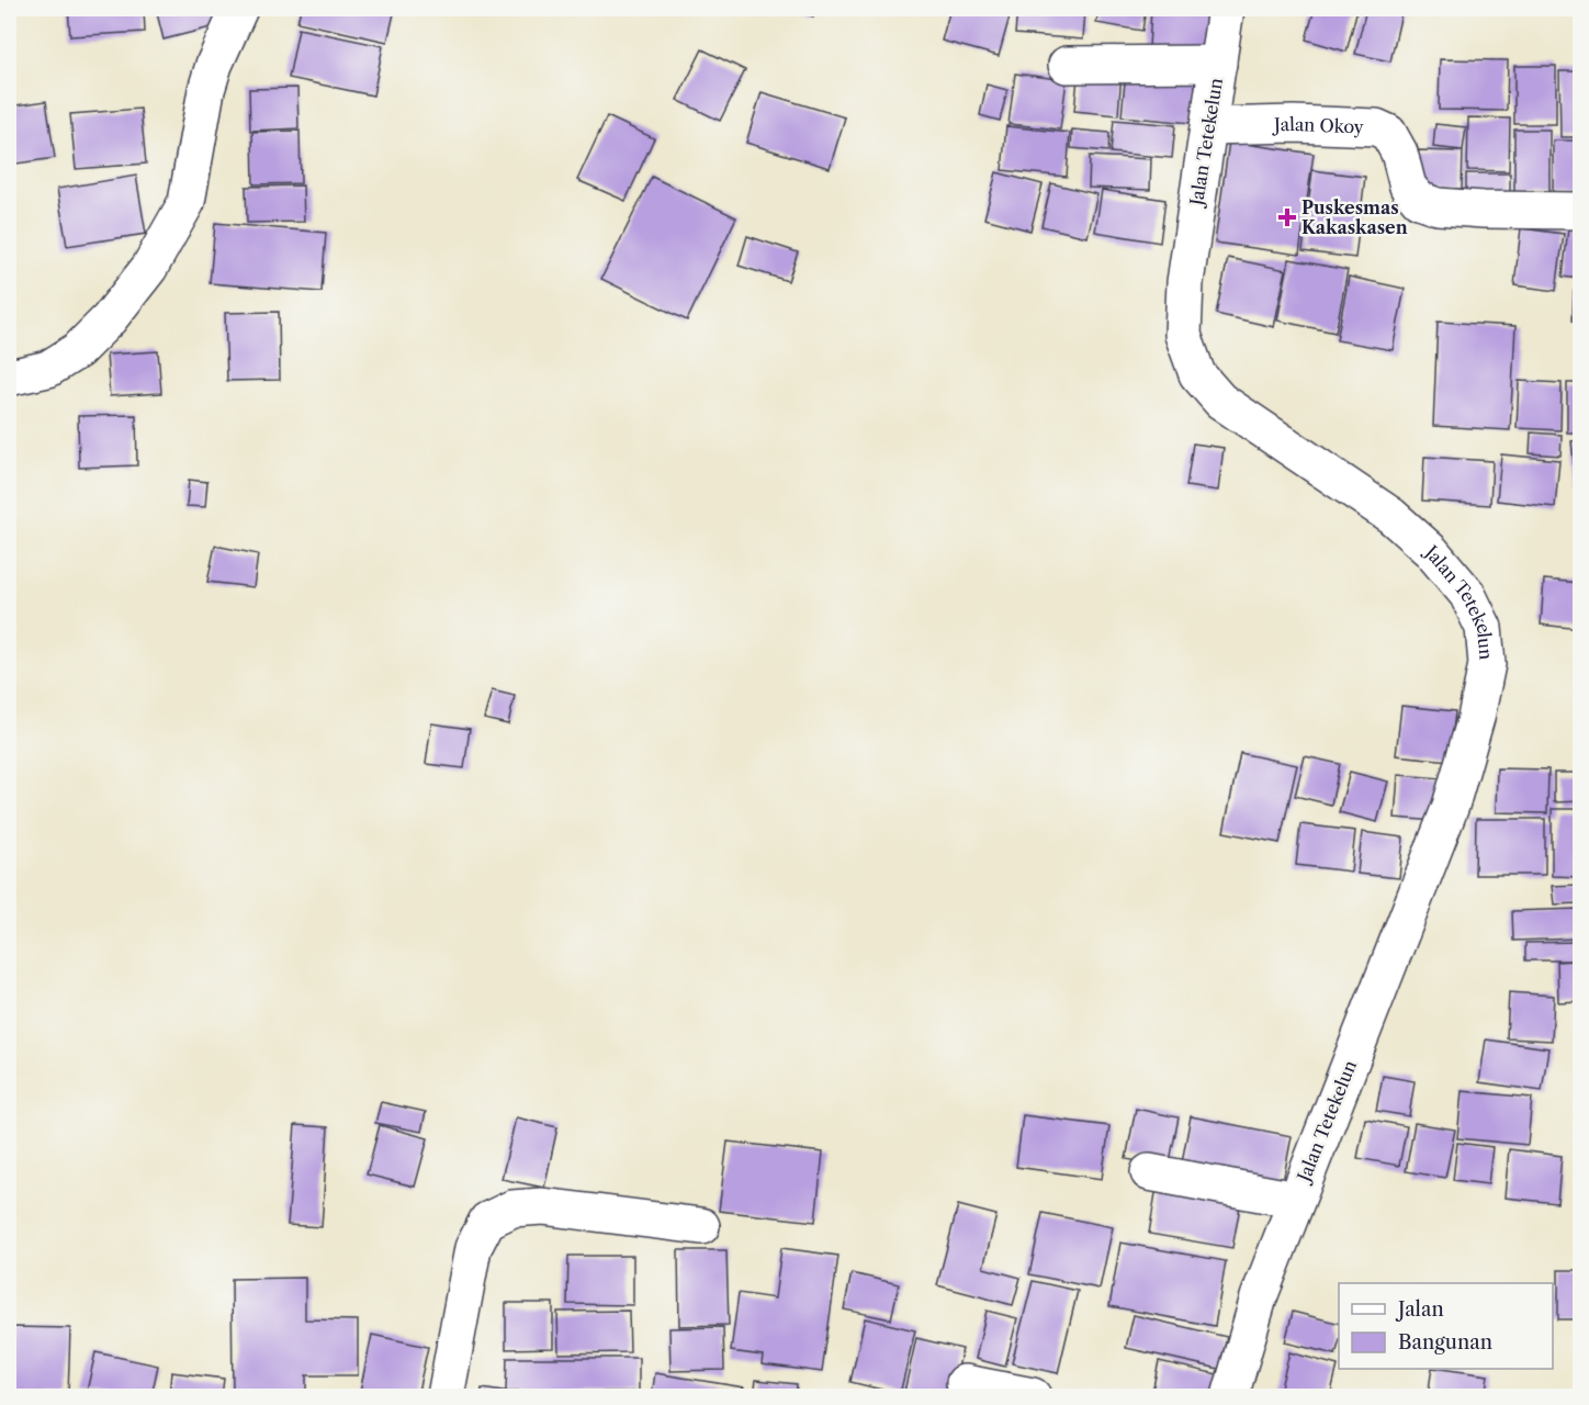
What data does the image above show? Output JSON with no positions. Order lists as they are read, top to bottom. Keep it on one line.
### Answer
{"streets":{"street":["Jalan Okoy","Jalan Tetekelun"]},"crossings":[["Jalan Okoy","Jalan Tetekelun"]],"places":{"health":["Puskesmas Kakaskasen"]},"legend":["Jalan","Bangunan"]}
